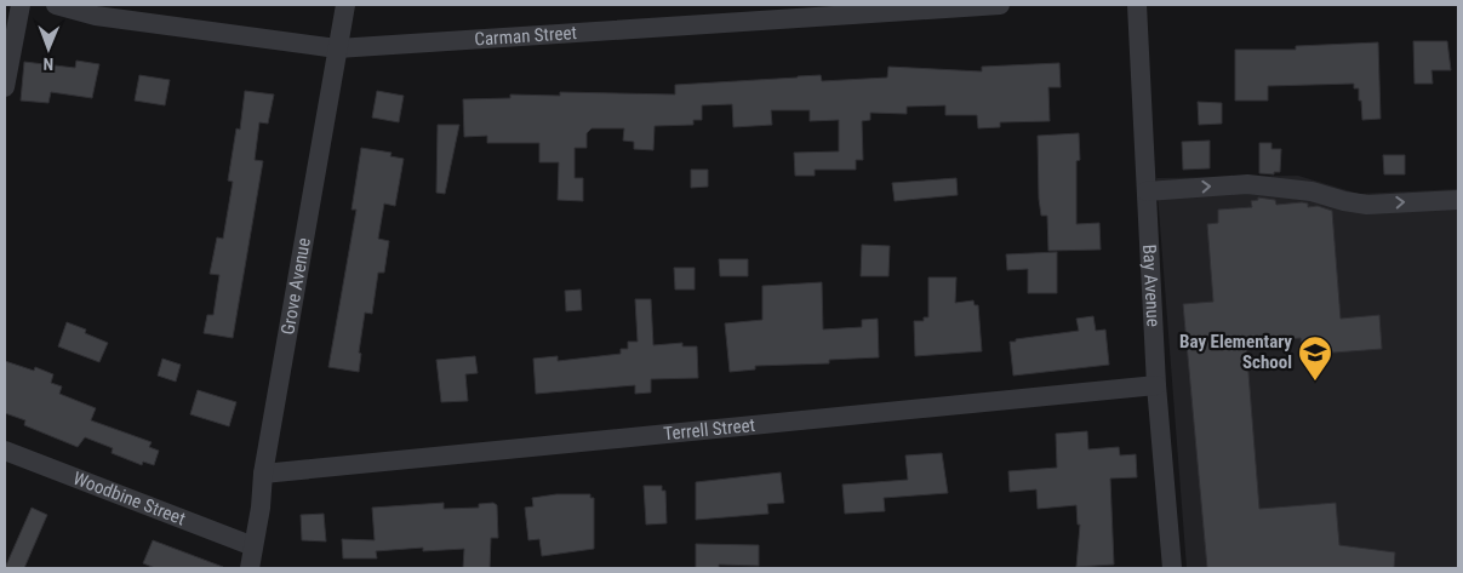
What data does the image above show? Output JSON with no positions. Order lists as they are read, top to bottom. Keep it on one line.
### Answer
{"streets":{"street":["Carman Street","Grove Avenue","Bay Avenue","Terrell Street","Woodbine Street"]},"crossings":[["Carman Street","Grove Avenue"],["Grove Avenue","Terrell Street"],["Grove Avenue","Woodbine Street"],["Bay Avenue","Terrell Street"]],"places":{"school or university":["Bay Elementary School"]},"north":"bottom"}
